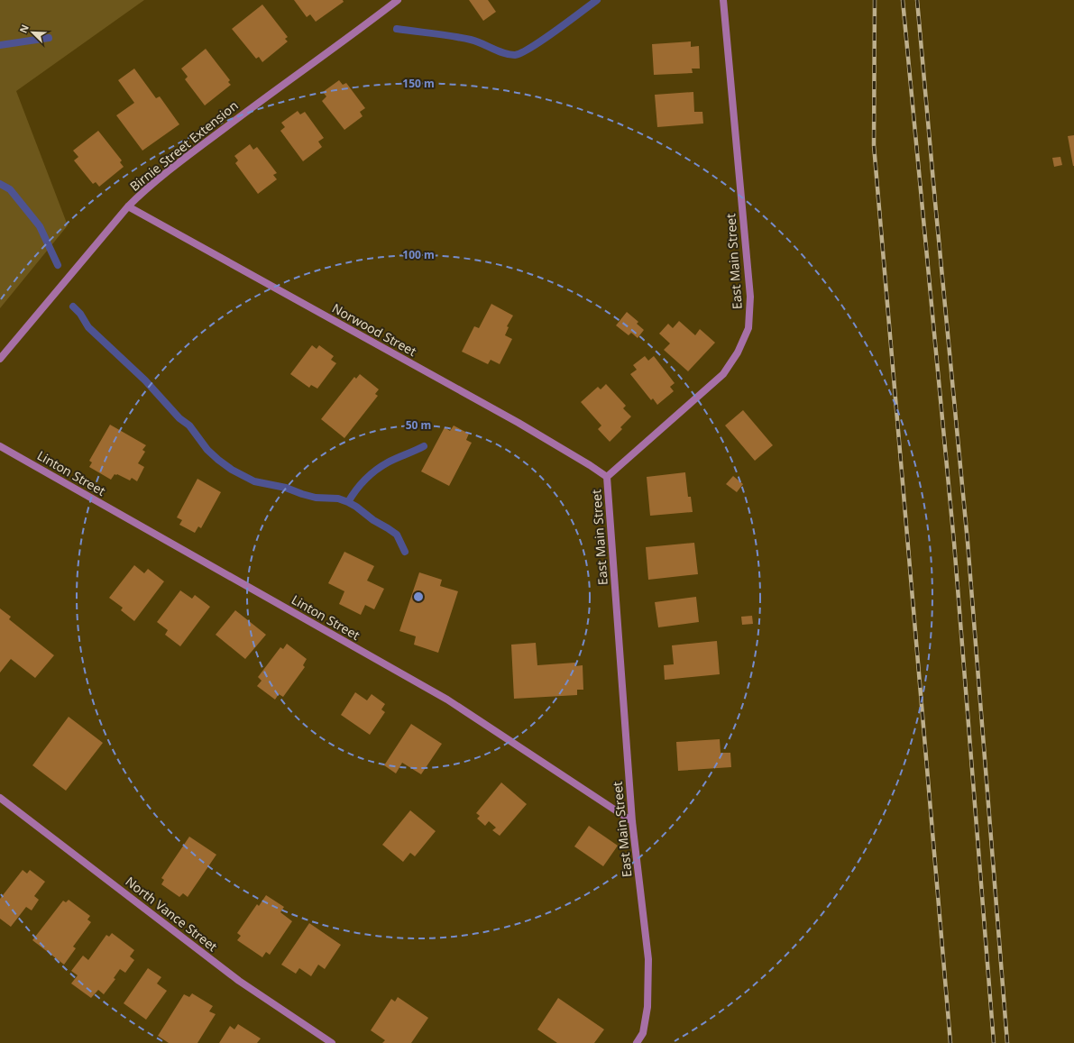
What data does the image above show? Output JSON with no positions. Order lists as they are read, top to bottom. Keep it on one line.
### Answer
{"streets":{"street":["Birnie Street Extension","East Main Street","Norwood Street","Linton Street","North Vance Street"]},"crossings":[["Birnie Street Extension","Norwood Street"],["East Main Street","Norwood Street"],["East Main Street","Linton Street"]],"north":"top left","rings":["150 m","100 m","50 m"]}
